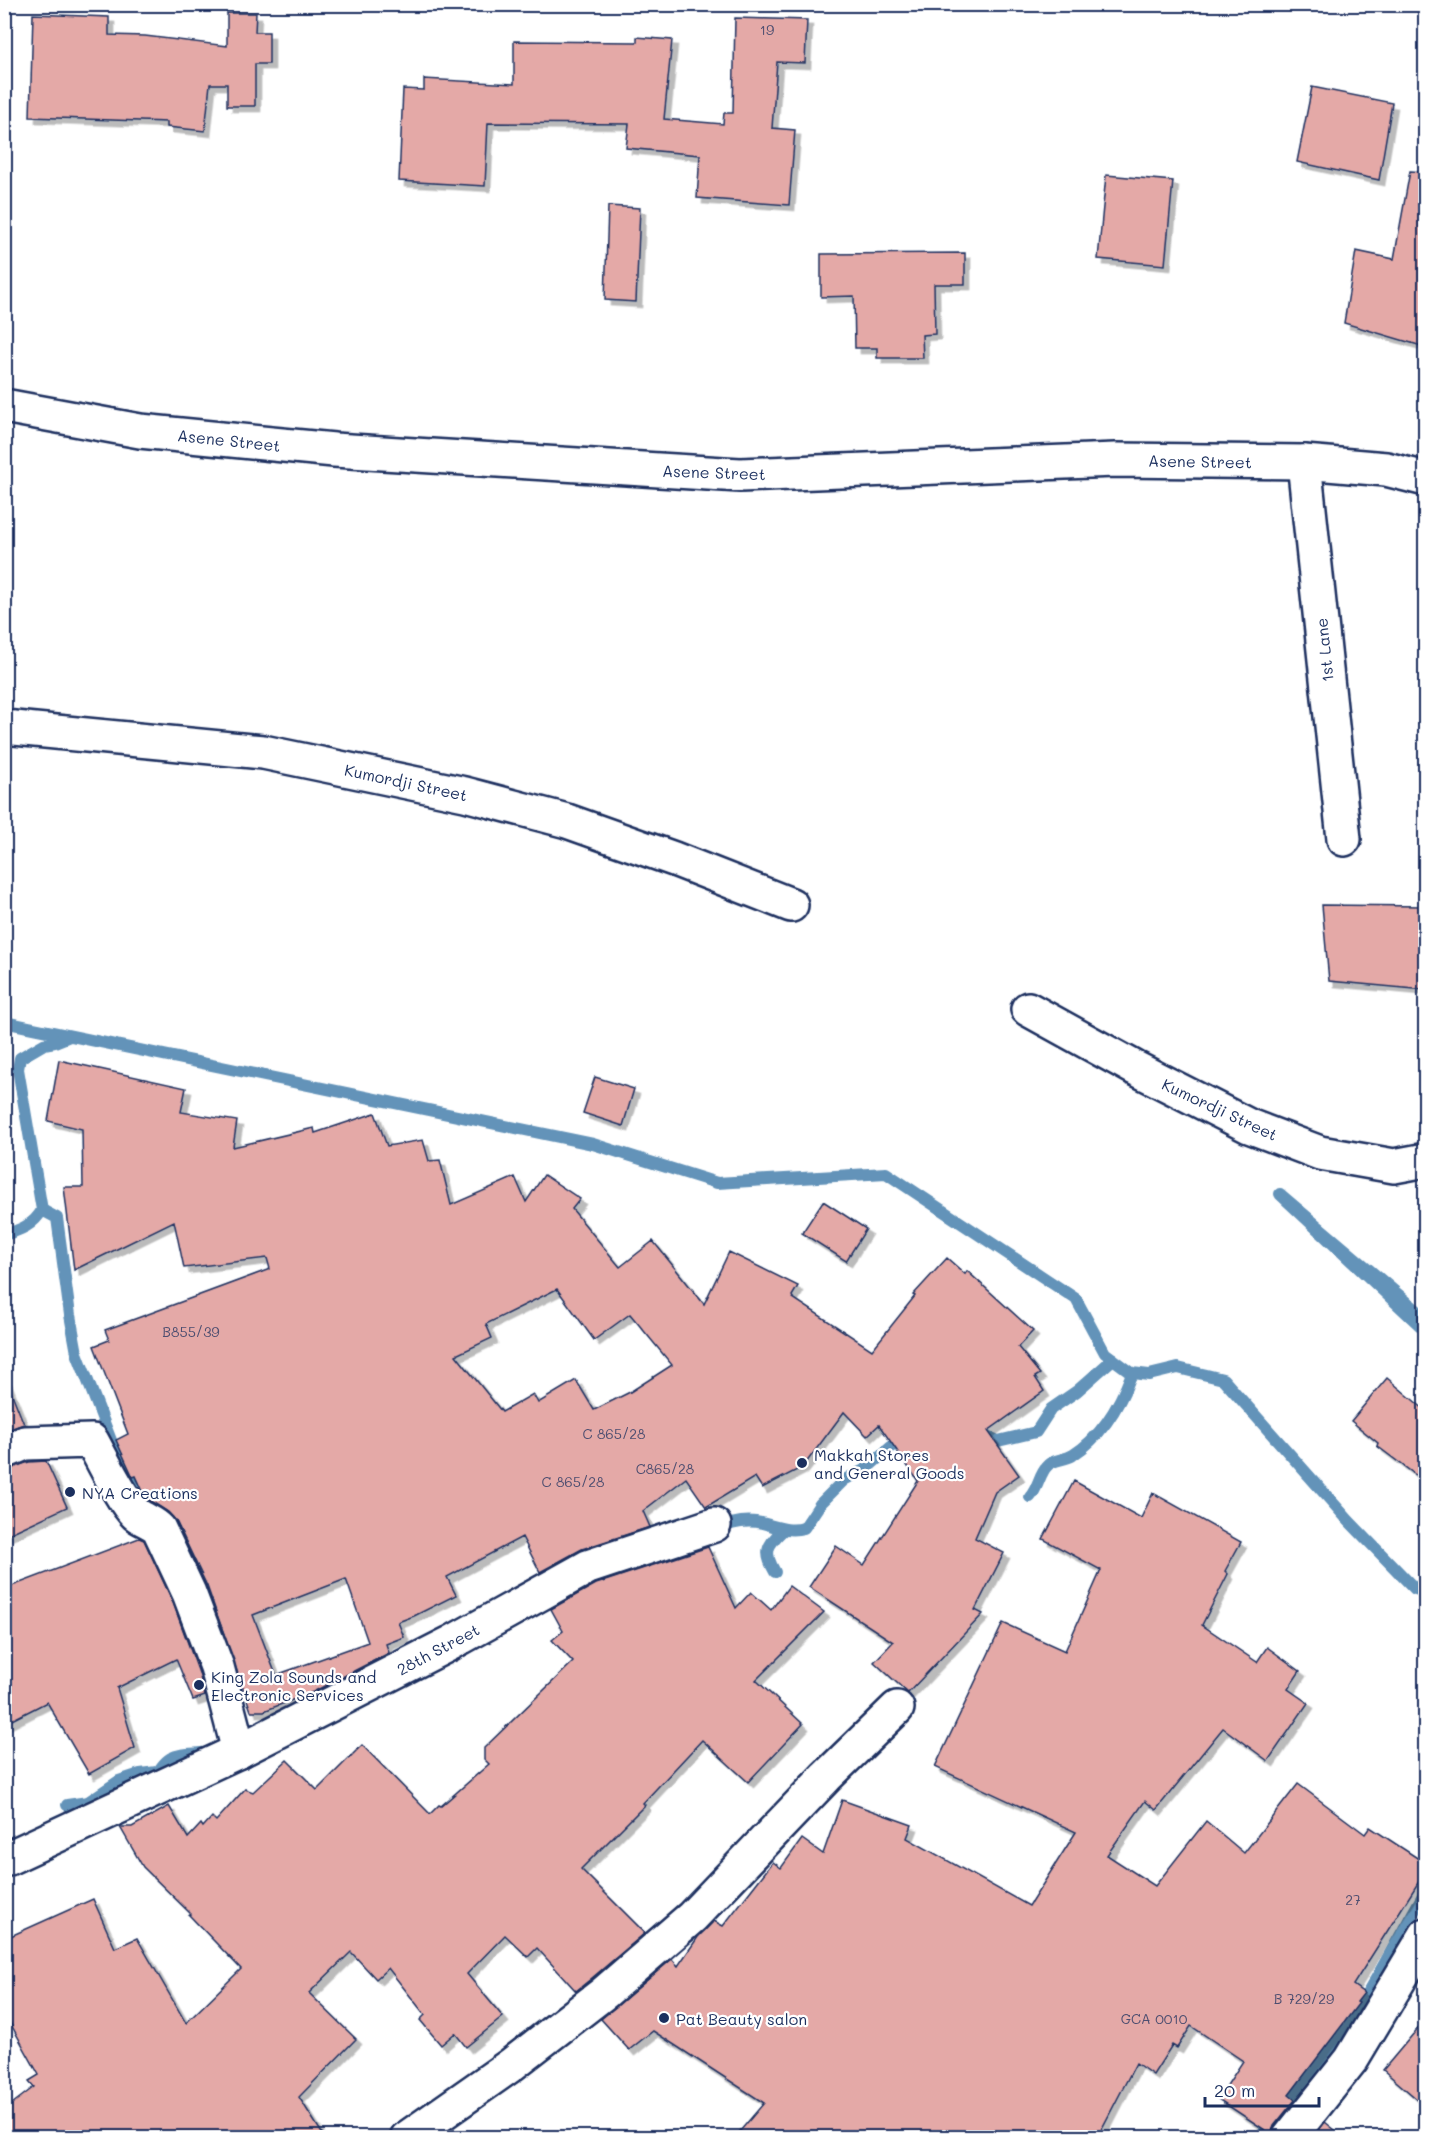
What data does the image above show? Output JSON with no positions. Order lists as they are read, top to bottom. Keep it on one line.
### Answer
{"streets":{"street":["Asene Street","1st Lane","Kumordji Street","28th Street"]},"crossings":[["Asene Street","1st Lane"]],"places":["Makkah Stores and General Goods","NYA Creations","King Zola Sounds and Electronic Services","Pat Beauty salon"],"house_numbers":["19","B855/39","C 865/28","C865/28","C 865/28","27","B 729/29","GCA 0010"],"scale_bar":"20 m"}
